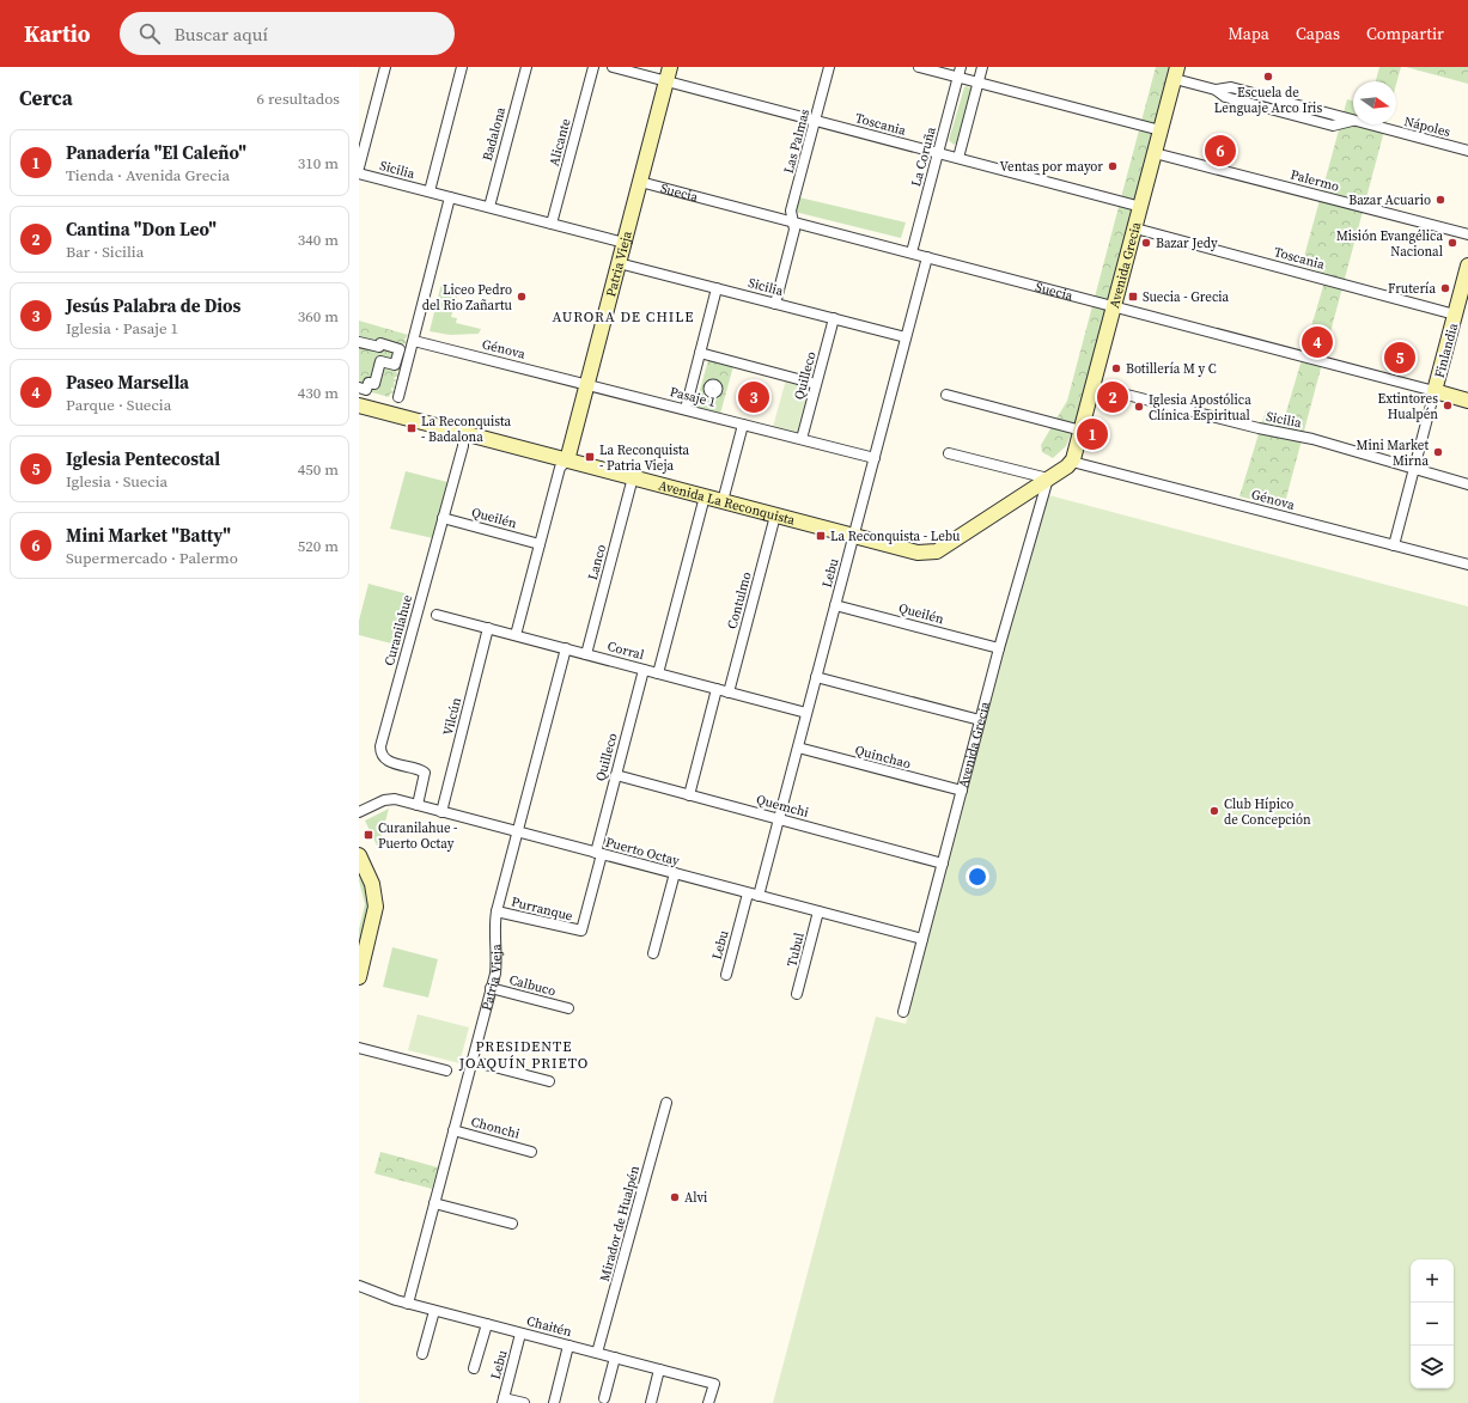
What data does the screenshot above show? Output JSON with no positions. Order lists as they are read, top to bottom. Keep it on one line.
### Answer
{"streets":{"main road":["Suecia","Patria Vieja","Avenida Grecia","Finlandia","Avenida La Reconquista"],"street":["Toscania","Nápoles","Badalona","Las Palmas","Alicante","La Coruña","Sicilia","Palermo","Génova","Quilleco","Pasaje 1","Queilén","Lanco","Lebu","Contulmo","Curanilahue","Corral","Vilcún","Quinchao","Quemchi","Puerto Octay","Purranque","Tubul","Calbuco","Chonchi","Mirador de Hualpén","Chaitén"]},"crossings":[["Toscania","Las Palmas"],["Toscania","La Coruña"],["Toscania","Patria Vieja"],["Toscania","Avenida Grecia"],["Toscania","Finlandia"],["Nápoles","Avenida Grecia"],["Badalona","Sicilia"],["Las Palmas","Suecia"],["Alicante","Sicilia"],["La Coruña","Suecia"],["Sicilia","Patria Vieja"],["Sicilia","Avenida Grecia"],["Sicilia","Finlandia"],["Sicilia","Quilleco"],["Sicilia","Lebu"],["Palermo","Avenida Grecia"],["Suecia","Patria Vieja"],["Suecia","Avenida Grecia"],["Suecia","Finlandia"],["Suecia","Lebu"],["Patria Vieja","Génova"],["Patria Vieja","Pasaje 1"],["Patria Vieja","Avenida La Reconquista"],["Patria Vieja","Corral"],["Patria Vieja","Puerto Octay"],["Patria Vieja","Purranque"],["Patria Vieja","Calbuco"],["Patria Vieja","Chonchi"],["Patria Vieja","Chaitén"],["Avenida Grecia","Génova"],["Avenida Grecia","Avenida La Reconquista"],["Avenida Grecia","Queilén"],["Avenida Grecia","Quinchao"],["Avenida Grecia","Quemchi"],["Avenida Grecia","Puerto Octay"],["Génova","Finlandia"],["Génova","Pasaje 1"],["Génova","Avenida La Reconquista"],["Quilleco","Pasaje 1"],["Quilleco","Corral"],["Quilleco","Quemchi"],["Quilleco","Puerto Octay"],["Quilleco","Purranque"],["Pasaje 1","Lebu"],["Avenida La Reconquista","Lanco"],["Avenida La Reconquista","Lebu"],["Avenida La Reconquista","Contulmo"],["Avenida La Reconquista","Curanilahue"],["Queilén","Lebu"],["Queilén","Curanilahue"],["Lanco","Corral"],["Lebu","Corral"],["Lebu","Quinchao"],["Lebu","Quemchi"],["Lebu","Puerto Octay"],["Lebu","Chaitén"],["Contulmo","Corral"],["Curanilahue","Puerto Octay"],["Corral","Vilcún"],["Vilcún","Puerto Octay"],["Puerto Octay","Tubul"],["Mirador de Hualpén","Chaitén"]],"districts":["AURORA DE CHILE","PRESIDENTE JOAQUÍN PRIETO"],"places":{"other":["Escuela de Lenguaje Arco Iris","Ventas por mayor","Bazar Acuario","Bazar Jedy","Misión Evangélica Nacional","Frutería","Liceo Pedro del Rio Zañartu","Botillería M y C","Extintores Hualpén","Iglesia Apostólica Clínica Espiritual","Mini Market Mirna","Club Hípico de Concepción","Alvi"],"transit":["Suecia - Grecia","La Reconquista - Badalona","La Reconquista - Patria Vieja","La Reconquista - Lebu","Curanilahue - Puerto Octay"]},"north":"right","page":{"header":"Kartio","search":"Buscar aquí","nav":["Mapa","Capas","Compartir"],"heading":["Cerca","6 resultados"],"list":[{"mark":"1","name":"Panadería \"El Caleño\"","note":"Tienda · Avenida Grecia","value":"310 m"},{"mark":"2","name":"Cantina \"Don Leo\"","note":"Bar · Sicilia","value":"340 m"},{"mark":"3","name":"Jesús Palabra de Dios","note":"Iglesia · Pasaje 1","value":"360 m"},{"mark":"4","name":"Paseo Marsella","note":"Parque · Suecia","value":"430 m"},{"mark":"5","name":"Iglesia Pentecostal","note":"Iglesia · Suecia","value":"450 m"},{"mark":"6","name":"Mini Market \"Batty\"","note":"Supermercado · Palermo","value":"520 m"}],"pins":["6","4","5","2","3","1"],"map_buttons":["+","−"]}}
